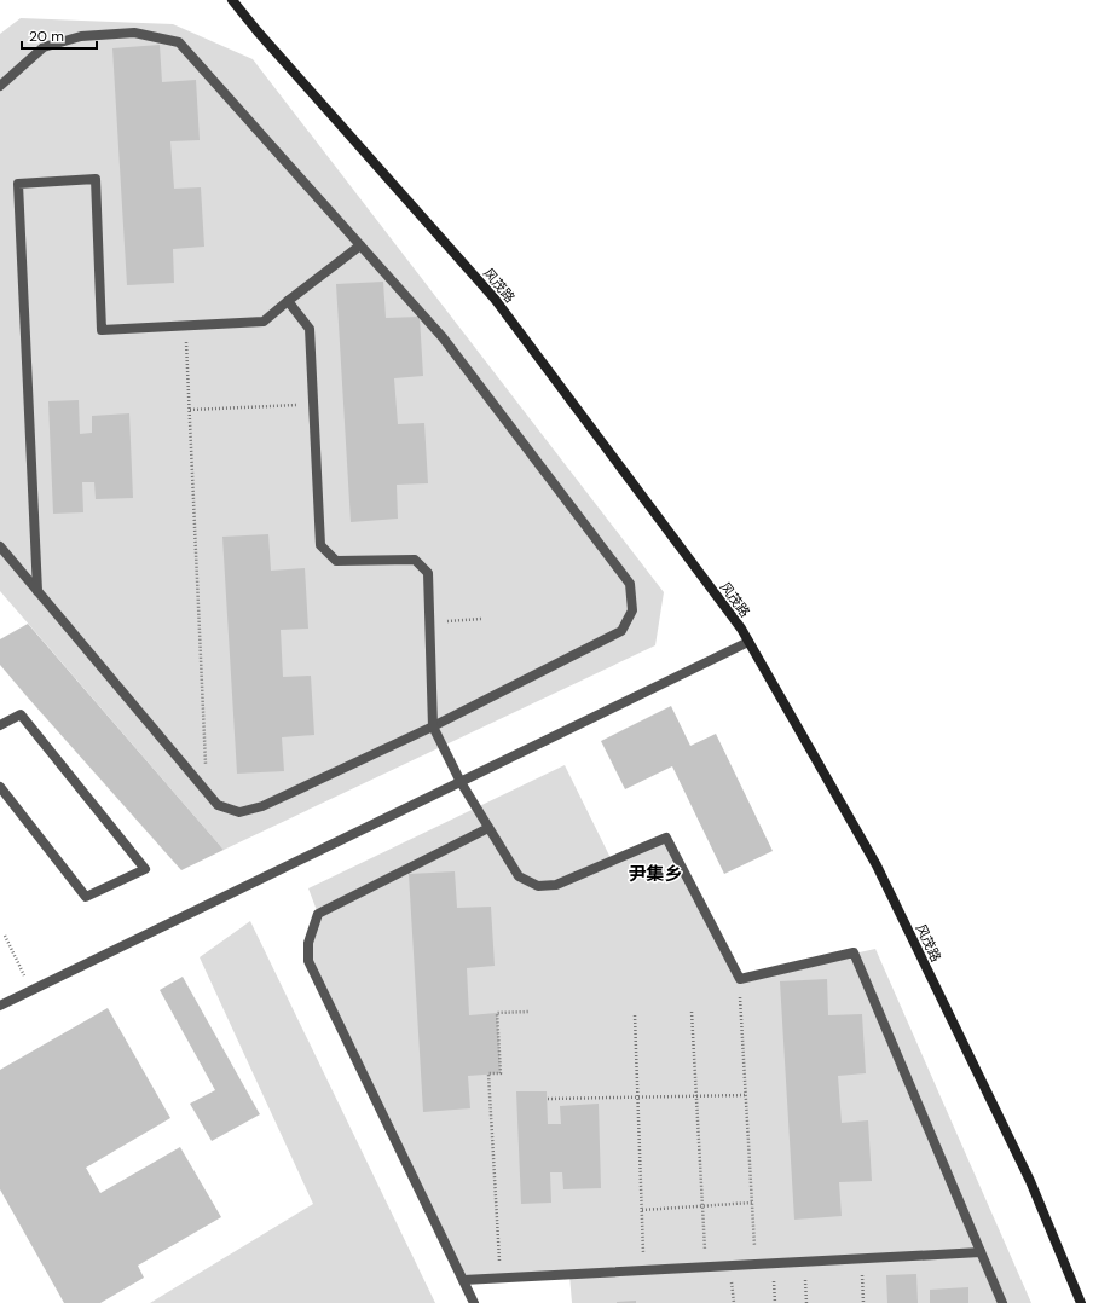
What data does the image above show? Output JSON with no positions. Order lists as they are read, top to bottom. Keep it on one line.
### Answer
{"streets":{"street":["风茂路"]},"districts":["尹集乡"],"scale_bar":"20 m"}
